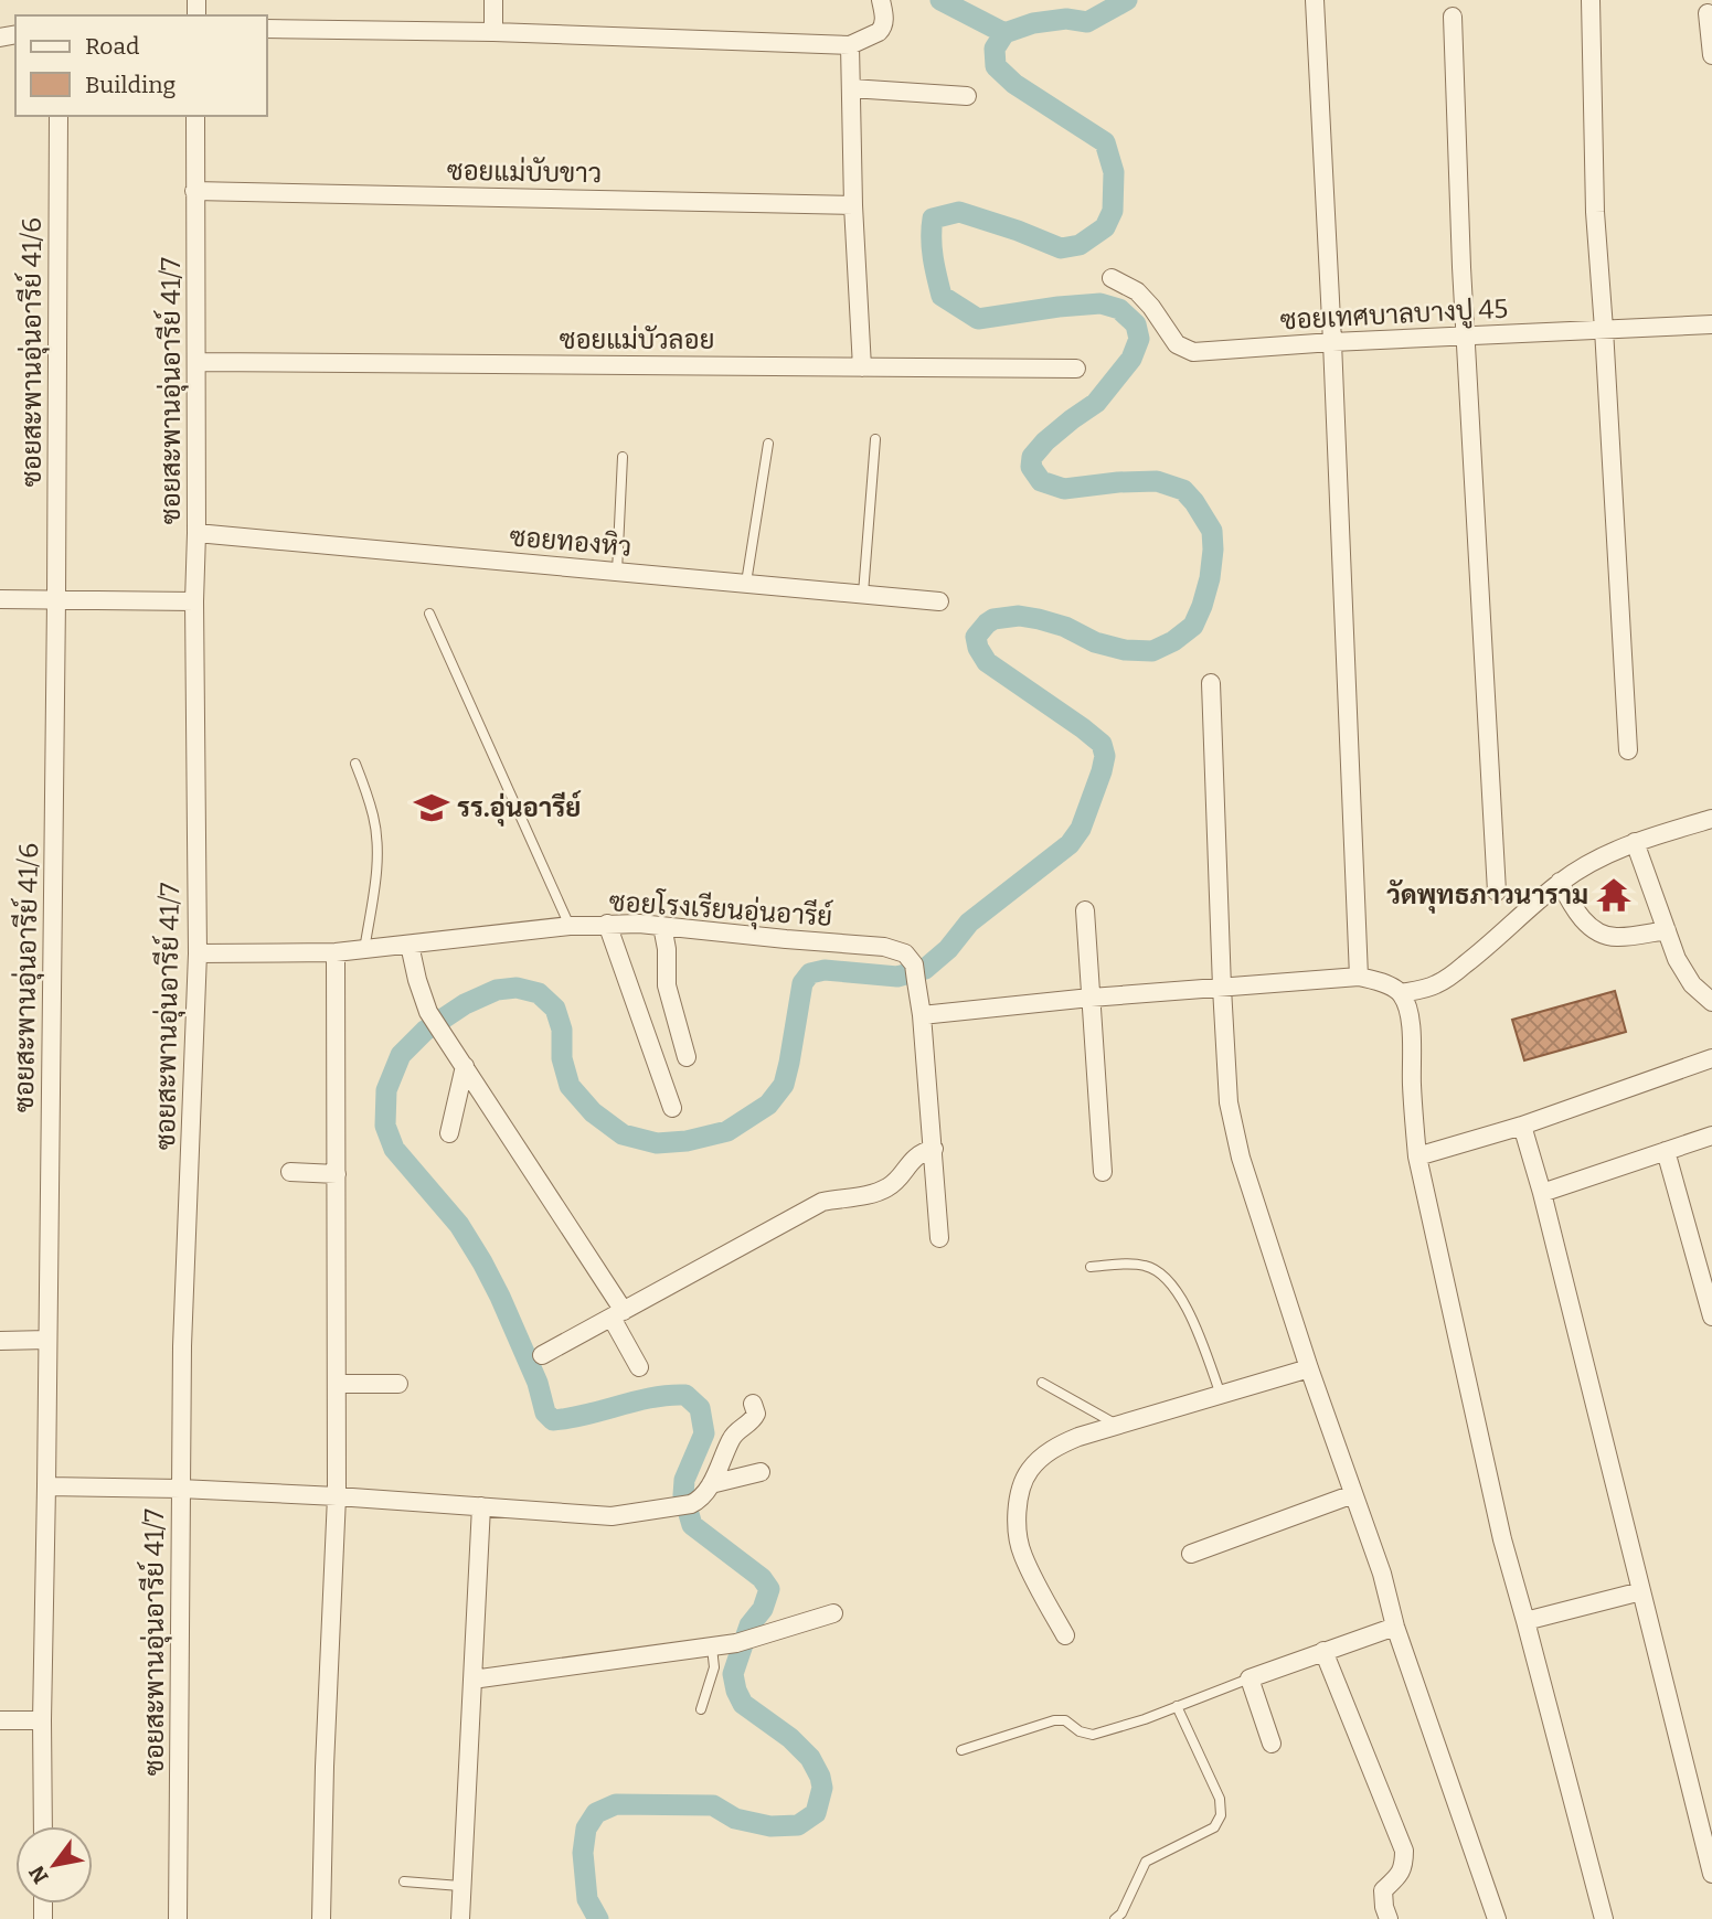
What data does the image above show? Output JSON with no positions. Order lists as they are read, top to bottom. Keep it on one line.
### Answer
{"streets":{"street":["ซอยแม่บับขาว","ซอยเทศบาลบางปู 45","ซอยแม่บัวลอย","ซอยสะพานอุ่นอารีย์ 41/6","ซอยสะพานอุ่นอารีย์ 41/7","ซอยทองหิว","ซอยโรงเรียนอุ่นอารีย์"]},"crossings":[["ซอยแม่บับขาว","ซอยสะพานอุ่นอารีย์ 41/7"],["ซอยแม่บัวลอย","ซอยสะพานอุ่นอารีย์ 41/7"],["ซอยสะพานอุ่นอารีย์ 41/7","ซอยทองหิว"],["ซอยสะพานอุ่นอารีย์ 41/7","ซอยโรงเรียนอุ่นอารีย์"]],"places":{"school or university":["รร.อุ่นอารีย์"],"temple":["วัดพุทธภาวนาราม"]},"legend":["Road","Building"],"north":"bottom left"}
